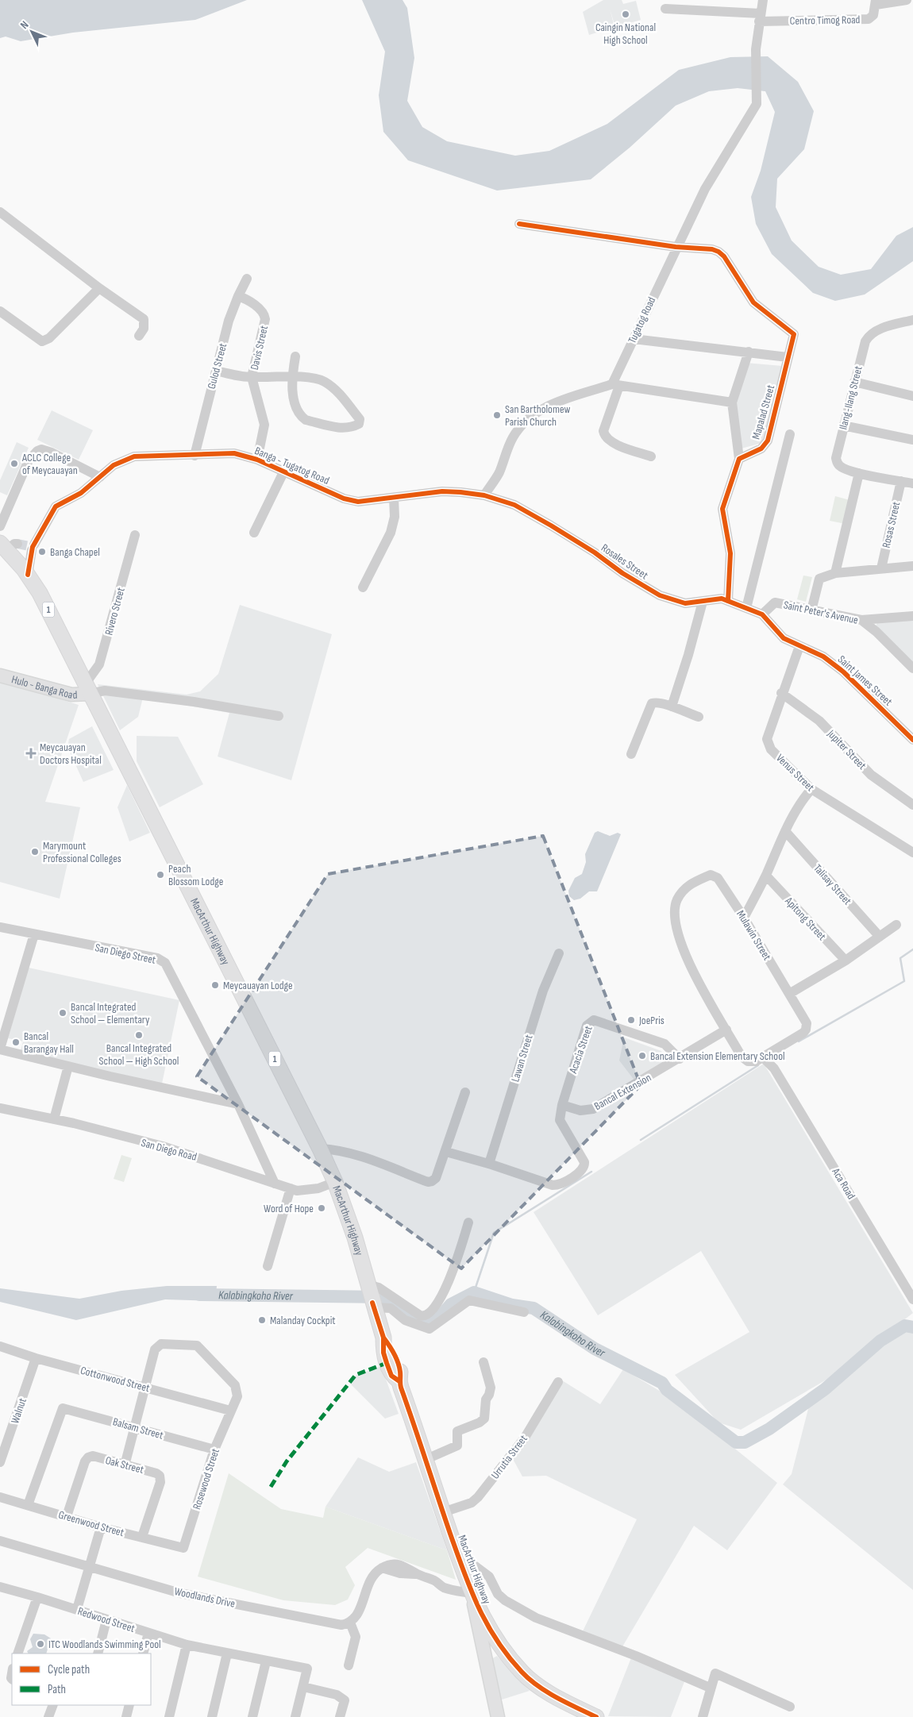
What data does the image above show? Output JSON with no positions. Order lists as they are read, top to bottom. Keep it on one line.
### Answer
{"streets":{"highway":["1","MacArthur Highway"],"main road":["Hulo - Banga Road"],"street":["Centro Timog Road","Tugatog Road","Davis Street","Gulod Street","Ilang-Ilang Street","Mapalad Street","Banga - Tugatog Road","Rosas Street","Rosales Street","Rivero Street","Saint Peter's Avenue","Saint James Street","Jupiter Street","Venus Street","Talisay Street","Apitong Street","Mulawin Street","San Diego Street","Acacia Street","Lawan Street","Bancal Extension","San Diego Road","Aca Road","Cottonwood Street","Walnut","Balsam Street","Urrutia Street","Oak Street","Rosewood Street","Greenwood Street","Woodlands Drive","Redwood Street"]},"crossings":[["Centro Timog Road","Tugatog Road"],["Tugatog Road","Mapalad Street"],["Davis Street","Gulod Street"],["Davis Street","Banga - Tugatog Road"],["Gulod Street","Banga - Tugatog Road"],["Mapalad Street","Rosales Street"],["Banga - Tugatog Road","Rosales Street"],["Banga - Tugatog Road","MacArthur Highway"],["Rosales Street","Saint Peter's Avenue"],["Rosales Street","Saint James Street"],["Rivero Street","Hulo - Banga Road"],["Rivero Street","MacArthur Highway"],["Saint Peter's Avenue","Saint James Street"],["Saint James Street","Venus Street"],["Hulo - Banga Road","MacArthur Highway"],["Jupiter Street","Venus Street"],["MacArthur Highway","San Diego Road"],["MacArthur Highway","Urrutia Street"],["Mulawin Street","Bancal Extension"],["San Diego Street","San Diego Road"],["Acacia Street","Bancal Extension"],["Cottonwood Street","Walnut"],["Cottonwood Street","Rosewood Street"],["Balsam Street","Rosewood Street"],["Balsam Street","Greenwood Street"],["Oak Street","Greenwood Street"],["Rosewood Street","Greenwood Street"]],"water":["Kalabingkoho River"],"places":{"other":["Caingin National High School","San Bartholomew Parish Church","ACLC College of Meycauayan","Banga Chapel","Marymount Professional Colleges","Peach Blossom Lodge","Meycauayan Lodge","Bancal Integrated School — Elementary","JoePris","Bancal Integrated School — High School","Bancal Barangay Hall","Bancal Extension Elementary School","Word of Hope","Malanday Cockpit","ITC Woodlands Swimming Pool"],"health":["Meycauayan Doctors Hospital"]},"legend":["Cycle path","Path"],"north":"top left"}
